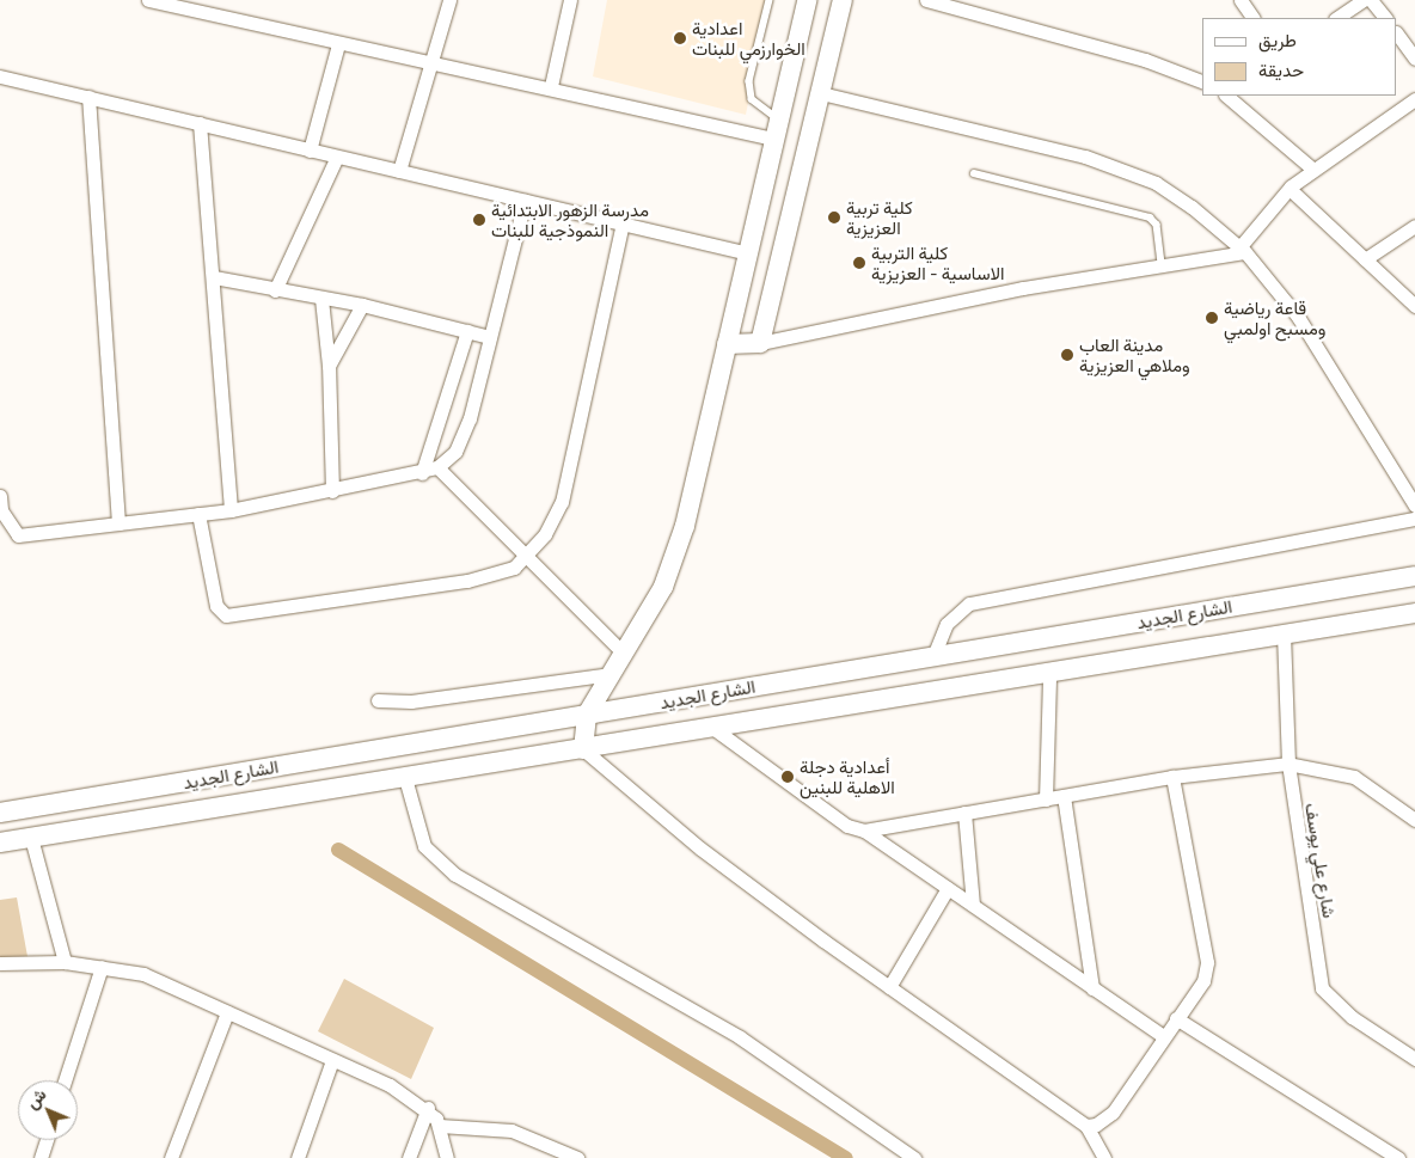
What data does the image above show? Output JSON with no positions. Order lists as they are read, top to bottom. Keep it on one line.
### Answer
{"streets":{"main road":["الشارع الجديد"],"street":["شارع علي يوسف"]},"crossings":[["الشارع الجديد","شارع علي يوسف"]],"places":["اعدادية الخوارزمي للبنات","كلية تربية العزيزية","مدرسة الزهور الابتدائية النموذجية للبنات","كلية التربية الاساسية - العزيزية","قاعة رياضية ومسبح اولمبي","مدينة العاب وملاهي العزيزية","أعدادية دجلة الاهلية للبنين"],"legend":["طريق","حديقة"],"north":"top left"}
